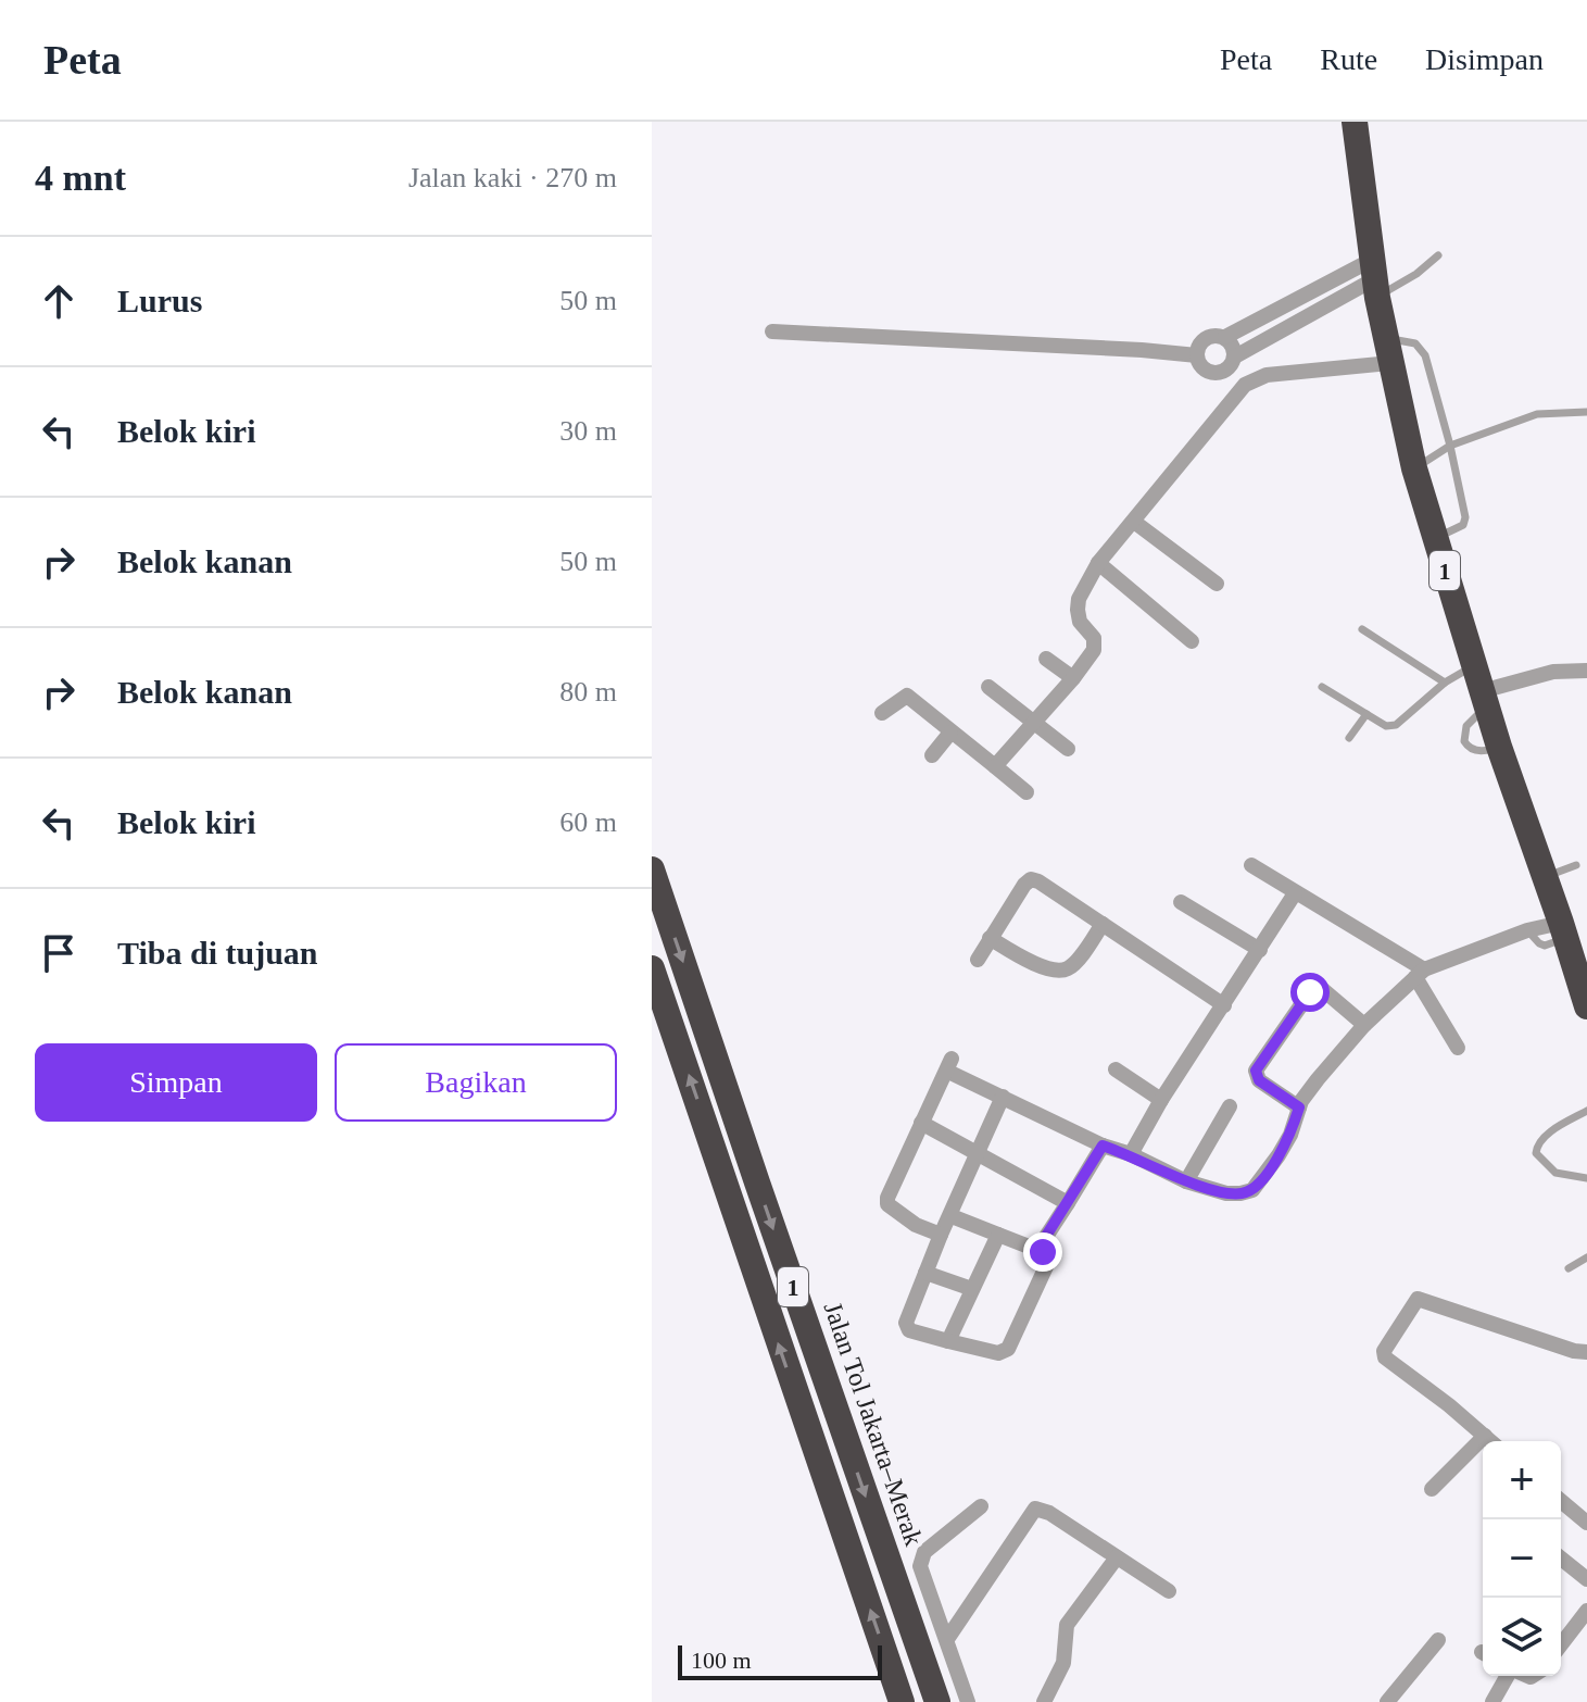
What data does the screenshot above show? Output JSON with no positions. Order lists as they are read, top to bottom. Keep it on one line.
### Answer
{"streets":{"highway":["1","Jalan Tol Jakarta–Merak"]},"scale_bar":"100 m","page":{"header":"Peta","nav":["Peta","Rute","Disimpan"],"heading":["4 mnt","Jalan kaki · 270 m"],"list":[["Lurus","50 m"],["Belok kiri","30 m"],["Belok kanan","50 m"],["Belok kanan","80 m"],["Belok kiri","60 m"],"Tiba di tujuan"],"buttons":["Simpan","Bagikan"],"map_buttons":["+","−"],"scale":"100 m"}}
